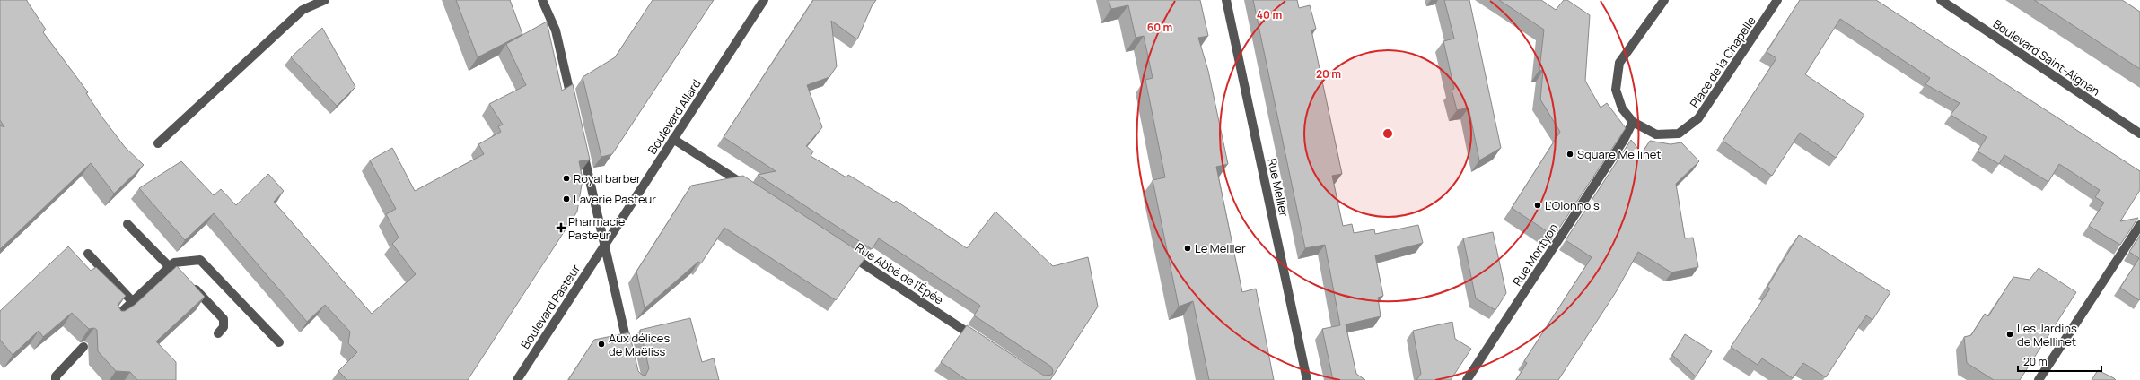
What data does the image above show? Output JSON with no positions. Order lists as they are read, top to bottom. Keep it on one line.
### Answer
{"streets":{"street":["Boulevard Saint-Aignan","Place de la Chapelle","Boulevard Allard","Rue Mellier","Rue Montyon","Rue Abbé de l'Épée","Boulevard Pasteur"]},"crossings":[["Place de la Chapelle","Rue Montyon"],["Boulevard Allard","Boulevard Pasteur"]],"places":{"other":["Square Mellinet","Royal barber","Laverie Pasteur","L'Olonnois","Le Mellier","Les Jardins de Mellinet","Aux délices de Maëliss"],"health":["Pharmacie Pasteur"]},"scale_bar":"20 m","rings":["40 m","60 m","20 m"]}
